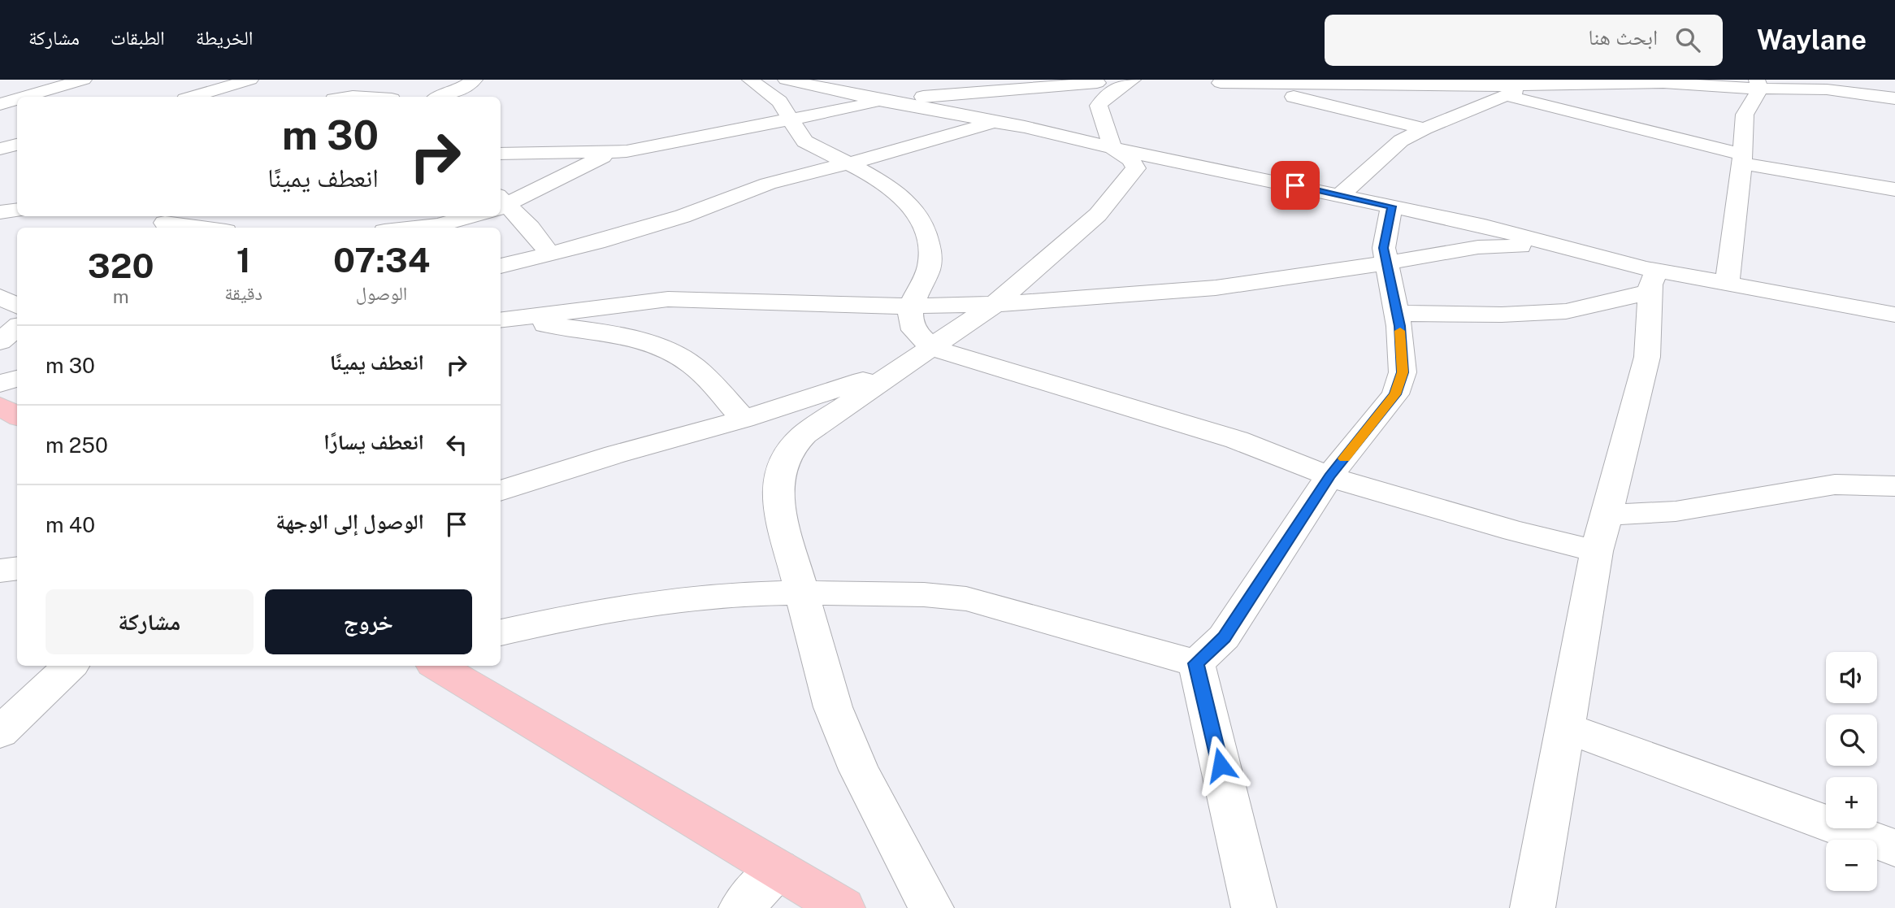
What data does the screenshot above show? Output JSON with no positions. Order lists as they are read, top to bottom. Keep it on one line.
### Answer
{"page":{"header":"Waylane","search":"ابحث هنا","nav":["الخريطة","الطبقات","مشاركة"],"turn":["30 m","انعطف يمينًا"],"eta":["07:34","الوصول","1","دقيقة","320","m"],"list":[{"name":"انعطف يمينًا","value":"30 m"},{"name":"انعطف يسارًا","value":"250 m"},{"name":"الوصول إلى الوجهة","value":"40 m"}],"buttons":["خروج","مشاركة"],"map_buttons":["+","−"]}}
